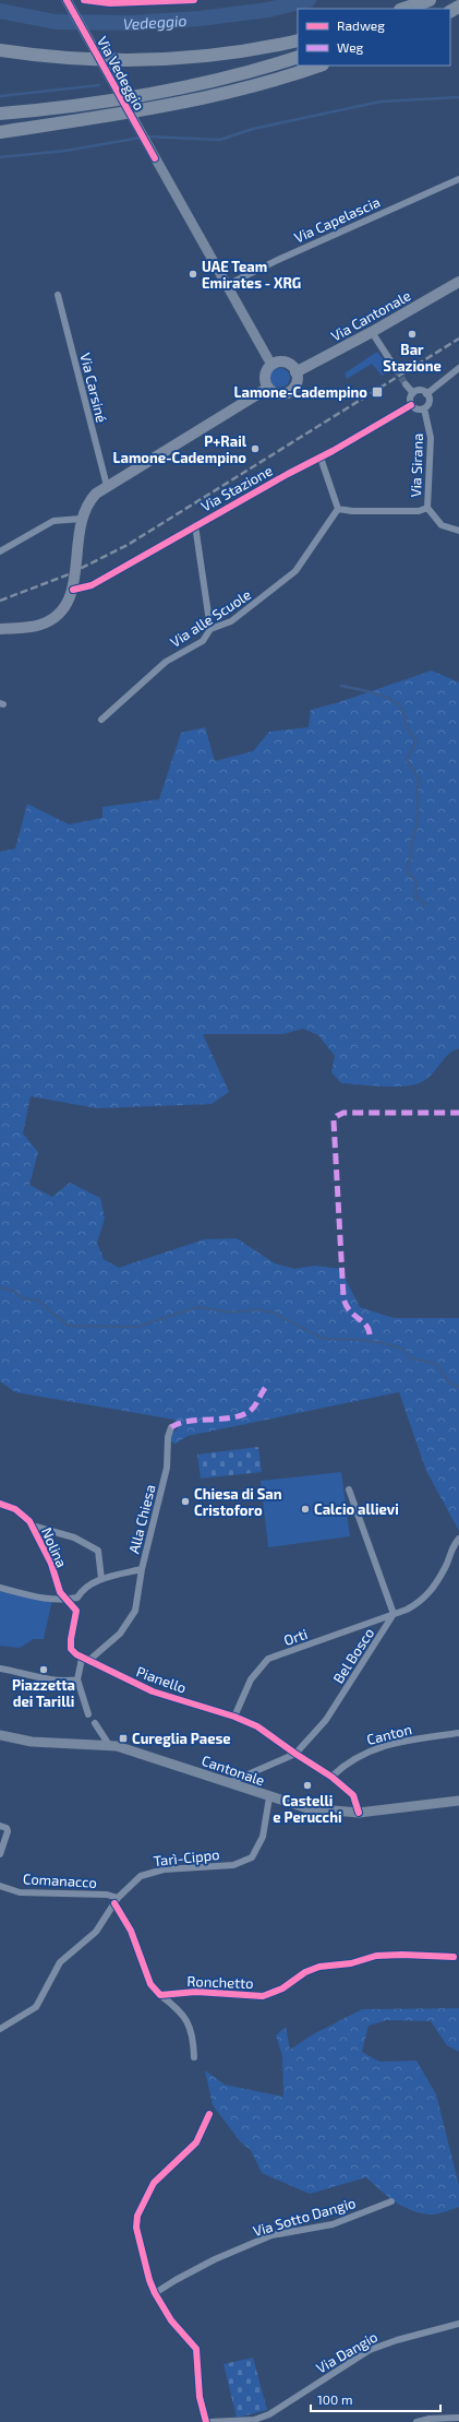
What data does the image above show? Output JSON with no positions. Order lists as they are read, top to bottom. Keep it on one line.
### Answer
{"streets":{"main road":["Via Cantonale"],"street":["Via Vedeggio","Via Capelascia","Via Carsiné","Via Sirana","Via Stazione","Via alle Scuole","Alla Chiesa","Nolina","Orti","Bel Bosco","Pianello","Canton","Cantonale","Tarì-Cippo","Comanacco","Ronchetto","Via Sotto Dangio","Via Dangio"]},"crossings":[["Via Vedeggio","Via Capelascia"],["Via Vedeggio","Via Cantonale"],["Via Sirana","Via Stazione"],["Alla Chiesa","Nolina"],["Nolina","Pianello"],["Orti","Bel Bosco"],["Orti","Pianello"],["Bel Bosco","Pianello"],["Bel Bosco","Cantonale"],["Pianello","Canton"],["Pianello","Cantonale"],["Cantonale","Tarì-Cippo"],["Tarì-Cippo","Comanacco"]],"water":["Vedeggio"],"places":{"other":["UAE Team Emirates - XRG","Bar Stazione","P+Rail Lamone-Cadempino","Chiesa di San Cristoforo","Calcio allievi","Piazzetta dei Tarilli","Castelli e Perucchi"],"transit":["Lamone-Cadempino","Cureglia Paese"]},"legend":["Radweg","Weg"],"scale_bar":"100 m"}
